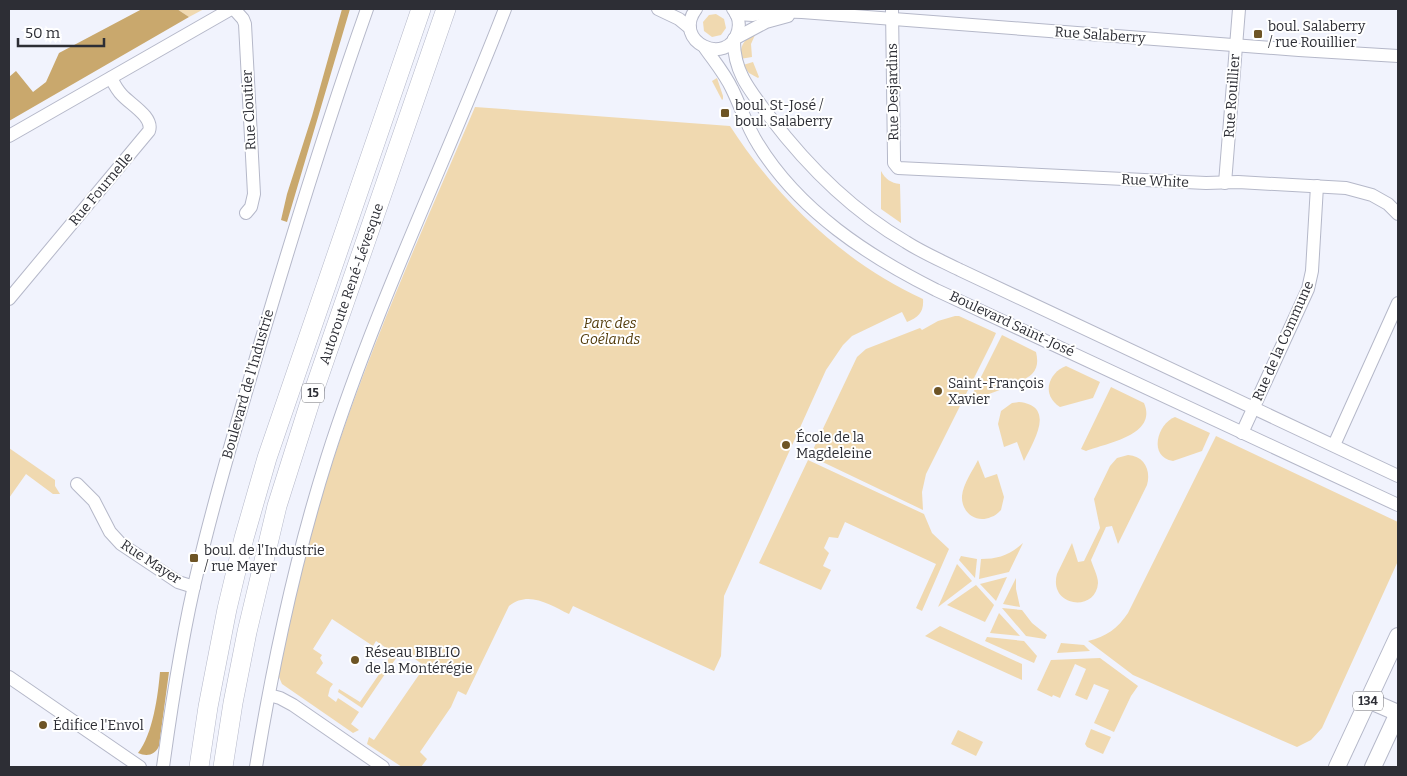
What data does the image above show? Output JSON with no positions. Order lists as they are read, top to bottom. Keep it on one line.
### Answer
{"streets":{"highway":["Autoroute René-Lévesque","15"],"main road":["134"],"street":["Rue Salaberry","Rue Desjardins","Rue Rouillier","Rue Cloutier","Rue White","Rue Fournelle","Boulevard Saint-José","Rue de la Commune","Boulevard de l'Industrie","Rue Mayer"]},"crossings":[["Rue Salaberry","Rue Desjardins"],["Rue Salaberry","Rue Rouillier"],["Rue Salaberry","Boulevard Saint-José"],["Rue Desjardins","Rue White"],["Rue Rouillier","Rue White"],["Rue White","Rue de la Commune"],["Boulevard Saint-José","Rue de la Commune"],["Boulevard de l'Industrie","Rue Mayer"]],"parks":["Parc des Goélands"],"places":{"transit":["boul. Salaberry / rue Rouillier","boul. St-José / boul. Salaberry","boul. de l'Industrie / rue Mayer"],"other":["Saint-François Xavier","École de la Magdeleine","Réseau BIBLIO de la Montérégie","Édifice l'Envol"]},"scale_bar":"50 m"}
